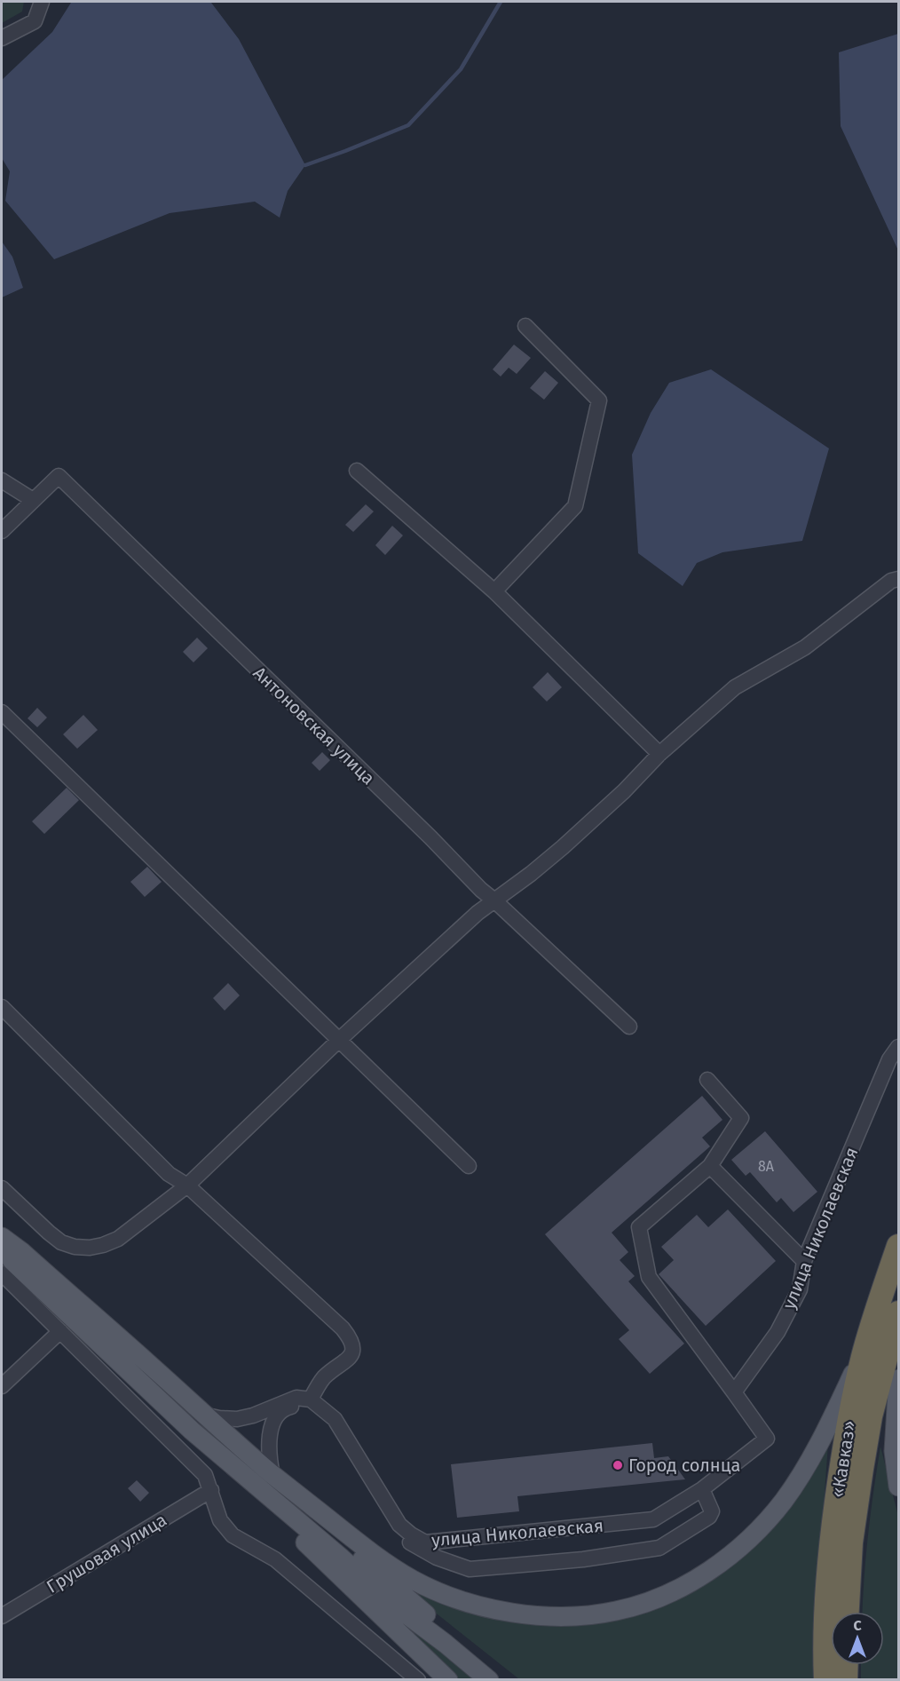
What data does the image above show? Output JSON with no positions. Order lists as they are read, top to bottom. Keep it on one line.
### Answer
{"streets":{"highway":["«Кавказ»"],"street":["Антоновская улица","улица Николаевская","Грушовая улица"]},"places":["Город солнца"],"house_numbers":["8А"],"north":"top"}
